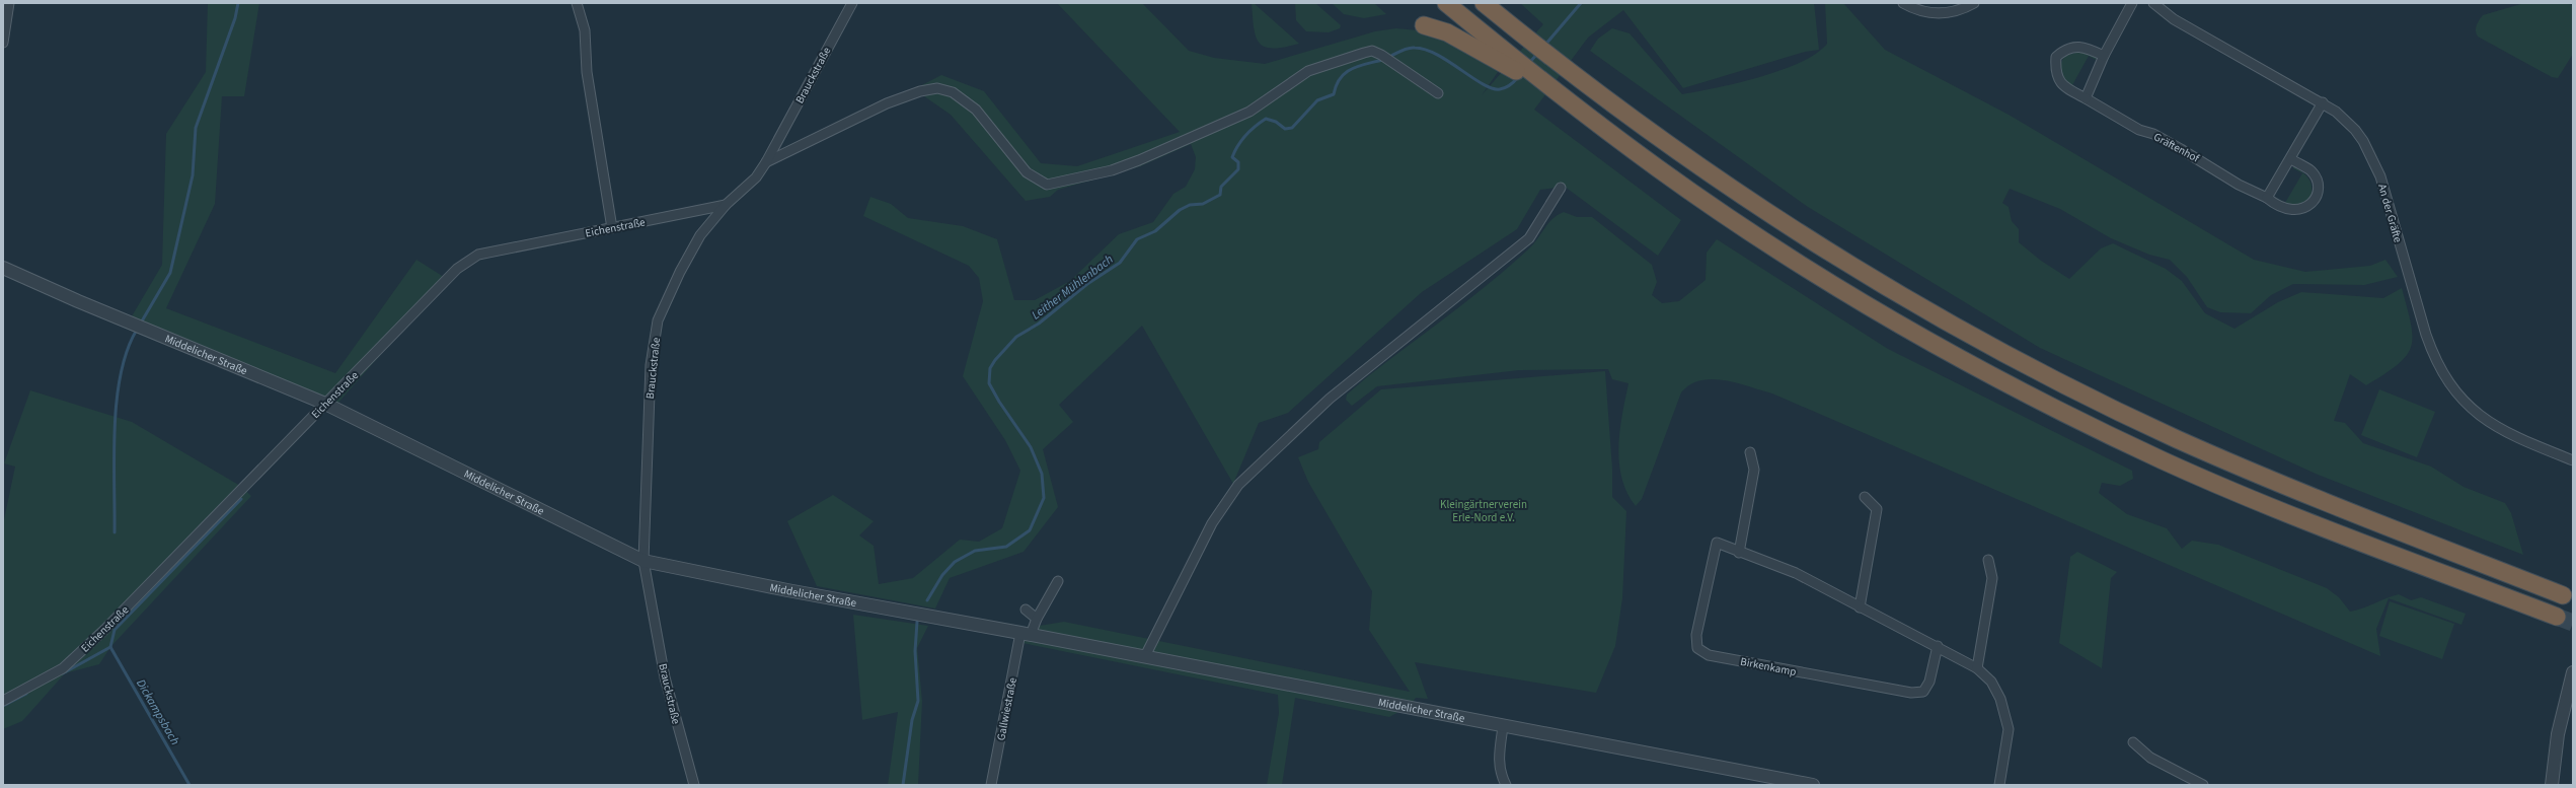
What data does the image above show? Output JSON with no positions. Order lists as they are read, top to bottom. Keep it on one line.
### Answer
{"streets":{"street":["Brauckstraße","Gräftenhof","An der Gräfte","Eichenstraße","Middelicher Straße","Birkenkamp","Gallwiestraße"]},"crossings":[["Brauckstraße","Eichenstraße"],["Brauckstraße","Middelicher Straße"],["Eichenstraße","Middelicher Straße"],["Middelicher Straße","Gallwiestraße"]],"water":["Leither Mühlenbach","Dickampsbach"],"parks":["Kleingärtnerverein Erle-Nord e.V."]}
